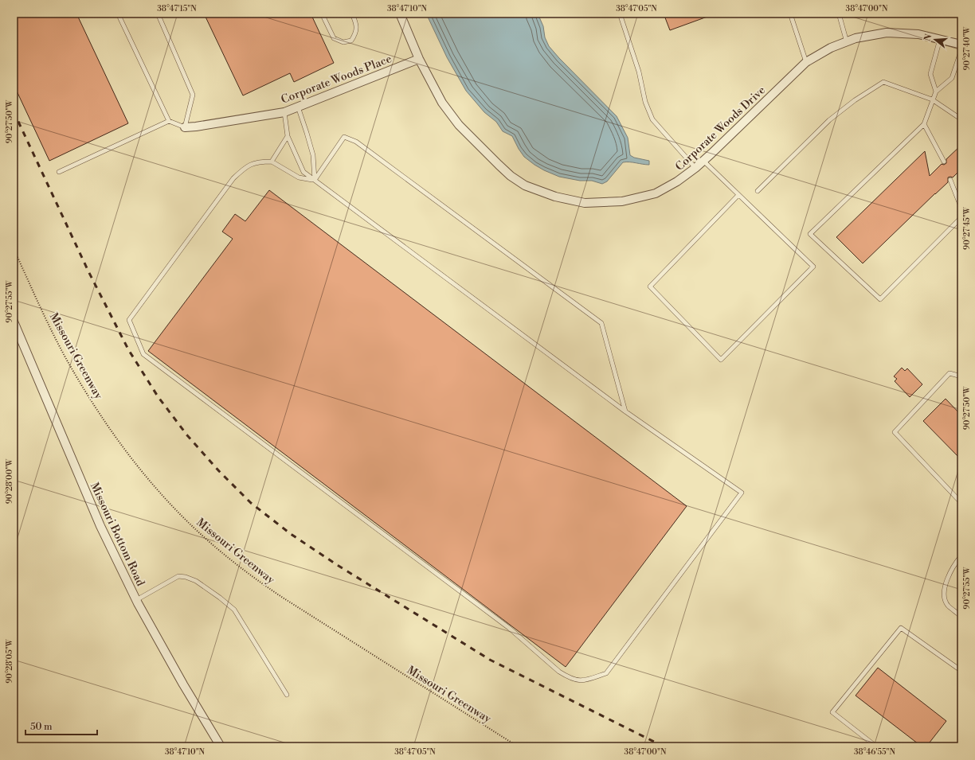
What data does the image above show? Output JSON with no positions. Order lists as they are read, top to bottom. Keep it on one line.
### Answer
{"streets":{"street":["Corporate Woods Place","Corporate Woods Drive","Missouri Bottom Road"],"path":["Missouri Greenway"]},"crossings":[["Corporate Woods Place","Corporate Woods Drive"]],"scale_bar":"50 m","north":"left","coordinates":["38°47'15\"N","38°47'10\"N","38°47'05\"N","38°47'00\"N","90°27'40\"W","90°27'50\"W","90°27'45\"W","90°27'55\"W","90°28'00\"W","90°28'05\"W","38°46'55\"N"]}
